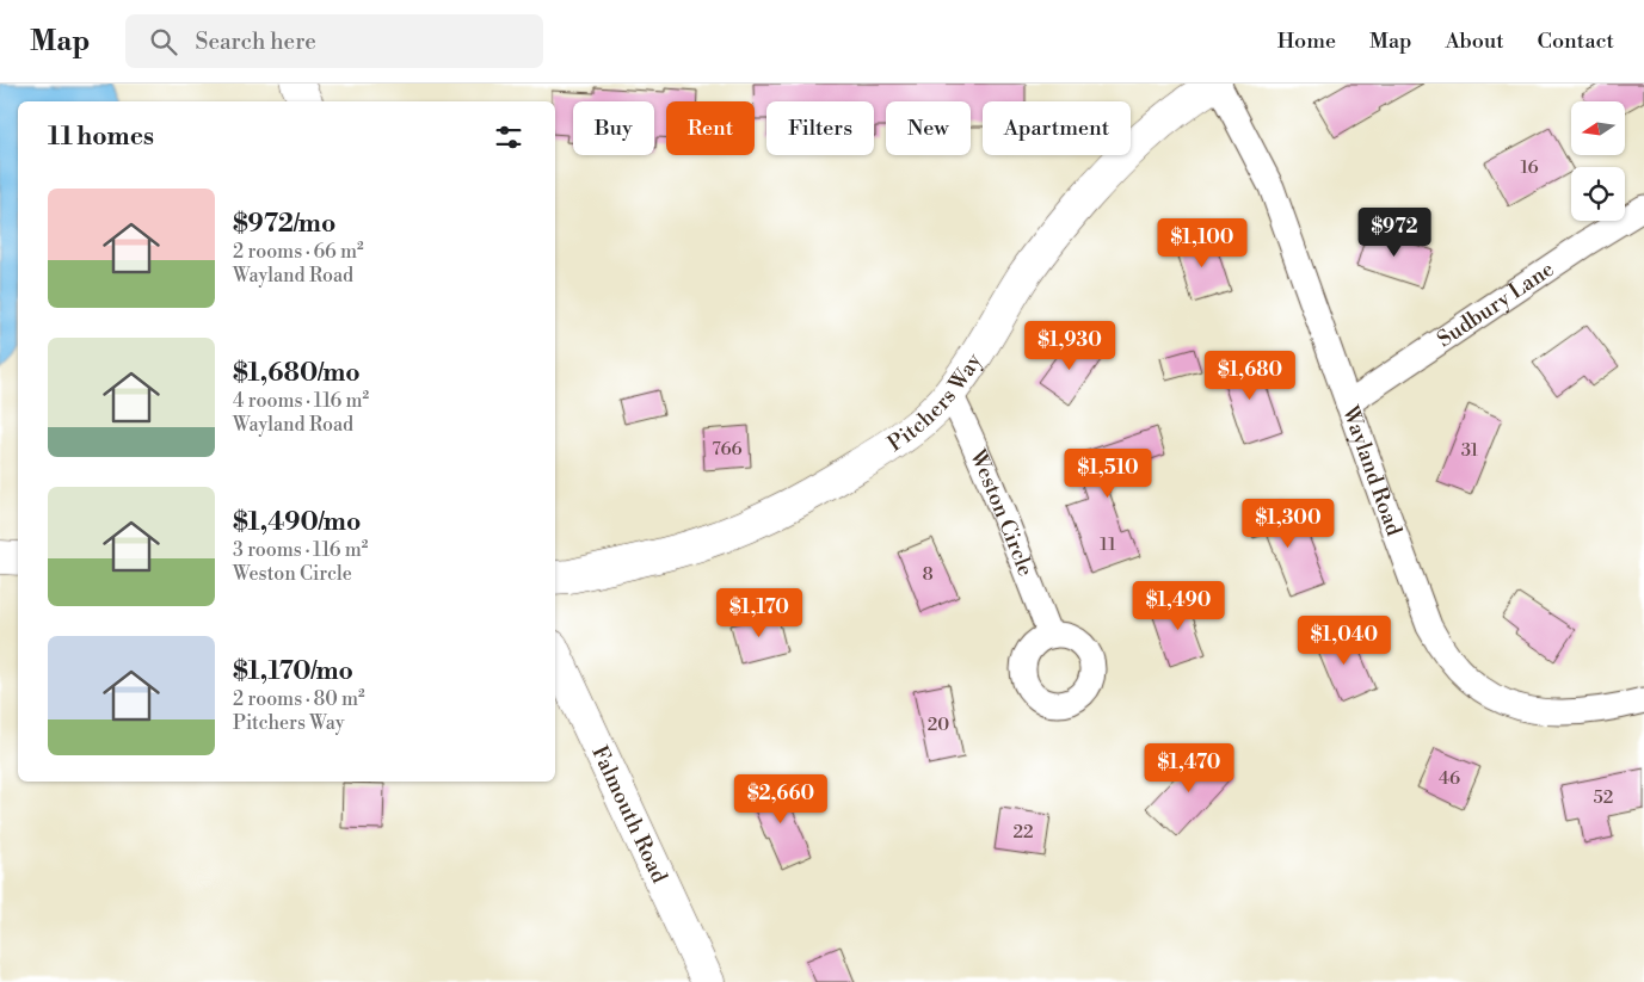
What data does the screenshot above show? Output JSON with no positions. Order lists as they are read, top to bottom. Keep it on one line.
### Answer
{"streets":{"main road":["Pitchers Way","Falmouth Road"],"street":["Sudbury Lane","Wayland Road","Weston Circle"]},"crossings":[["Sudbury Lane","Wayland Road"],["Pitchers Way","Wayland Road"],["Pitchers Way","Weston Circle"]],"house_numbers":["16","766","31","11","8","20","46","52","22"],"north":"left","page":{"header":"Map","search":"Search here","nav":["Home","Map","About","Contact"],"chip":["Buy","Rent","Filters","New","Apartment"],"heading":"11 homes","list":[{"name":"$972/mo","note":"2 rooms · 66 m² · Wayland Road"},{"name":"$1,680/mo","note":"4 rooms · 116 m² · Wayland Road"},{"name":"$1,490/mo","note":"3 rooms · 116 m² · Weston Circle"},{"name":"$1,170/mo","note":"2 rooms · 80 m² · Pitchers Way"}],"price":["$972","$1,100","$1,930","$1,680","$1,510","$1,300","$1,490","$1,170","$1,040","$1,470","$2,660"]}}
